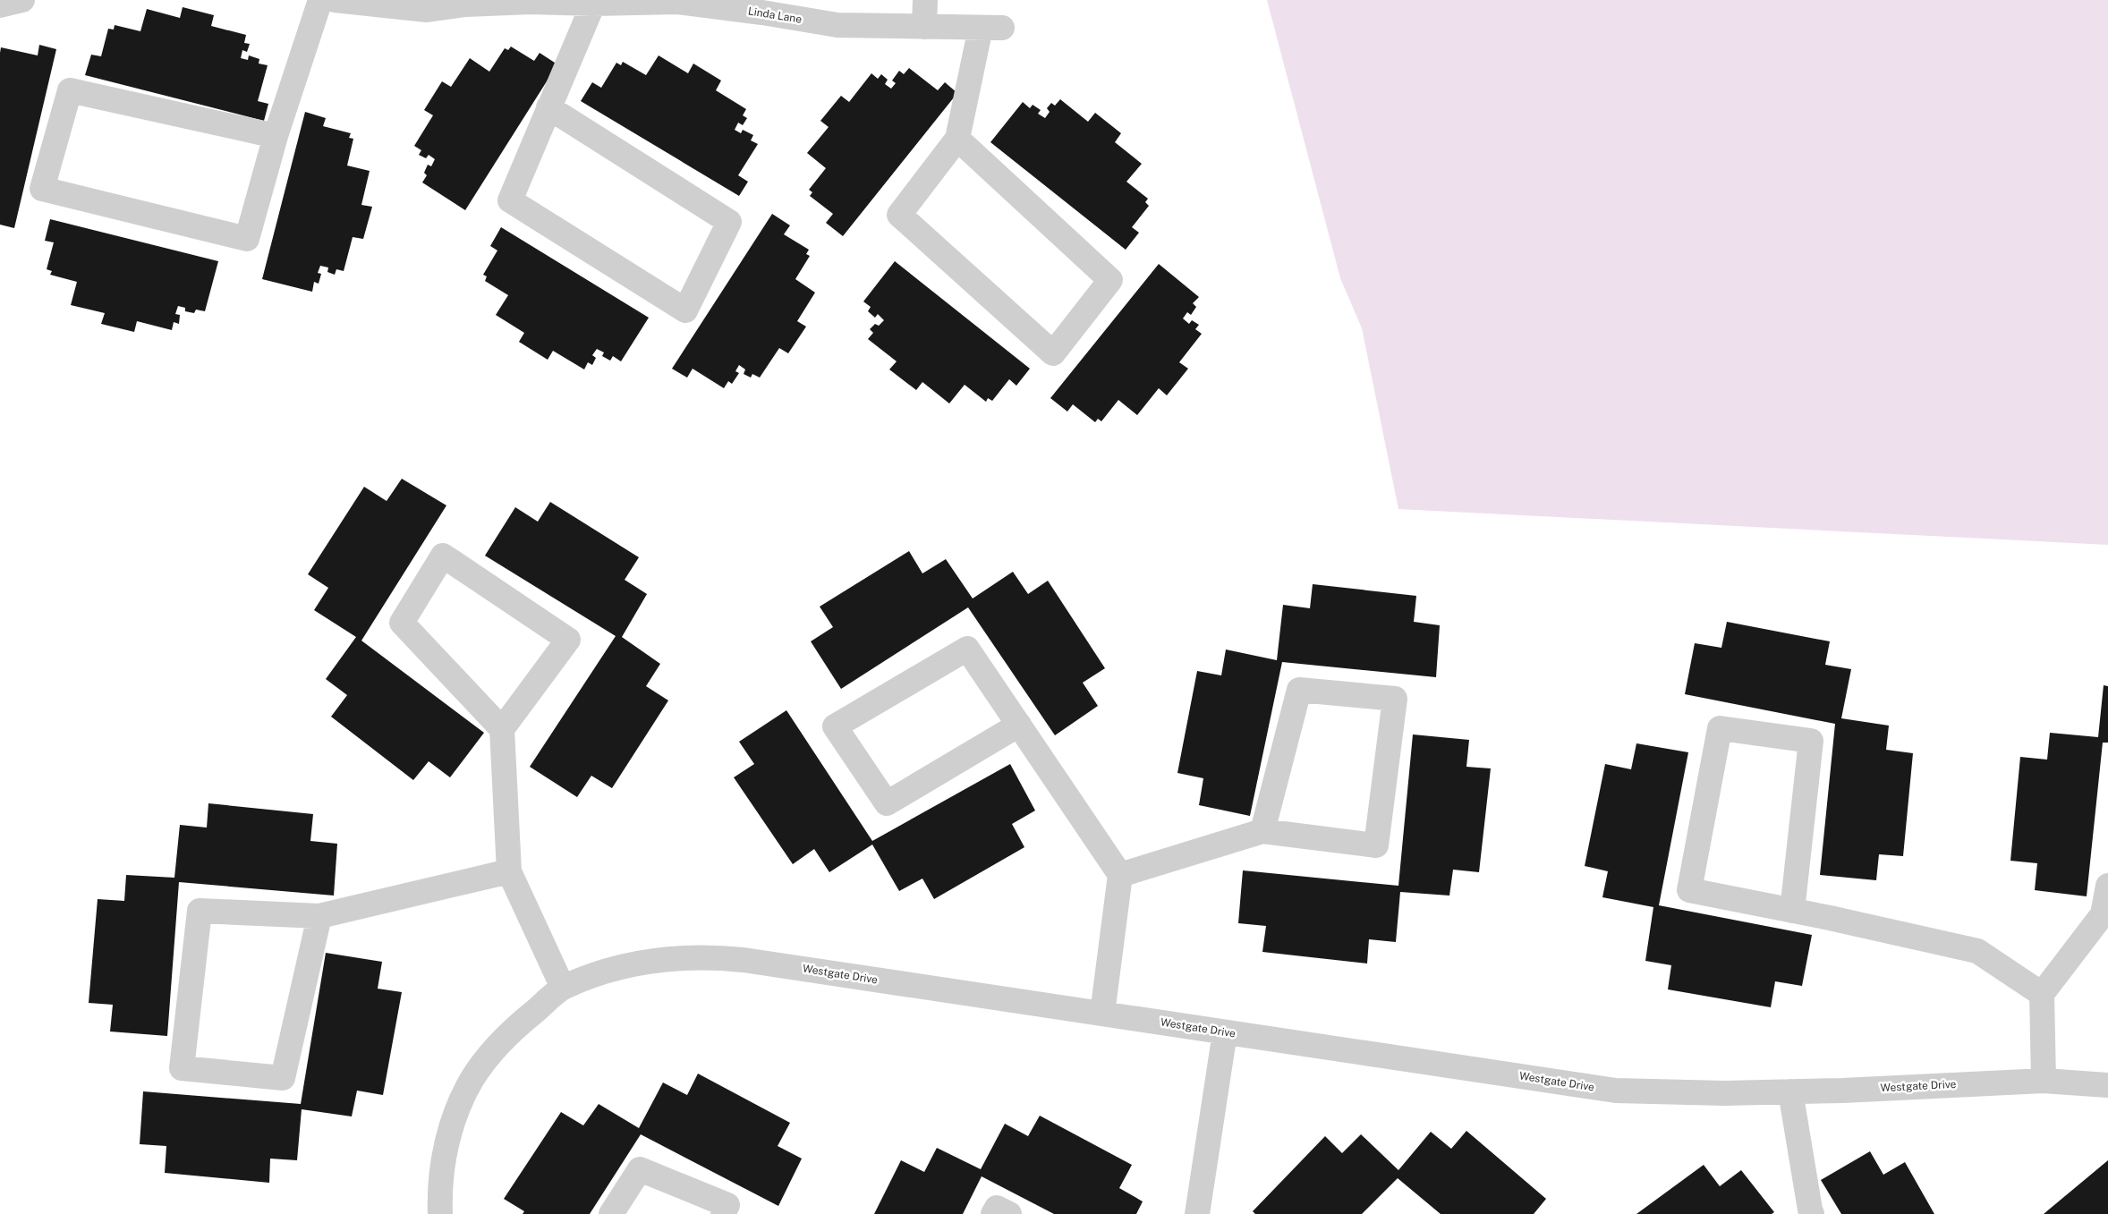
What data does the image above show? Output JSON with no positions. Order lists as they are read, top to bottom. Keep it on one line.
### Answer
{"streets":{"street":["Linda Lane","Westgate Drive"]}}
